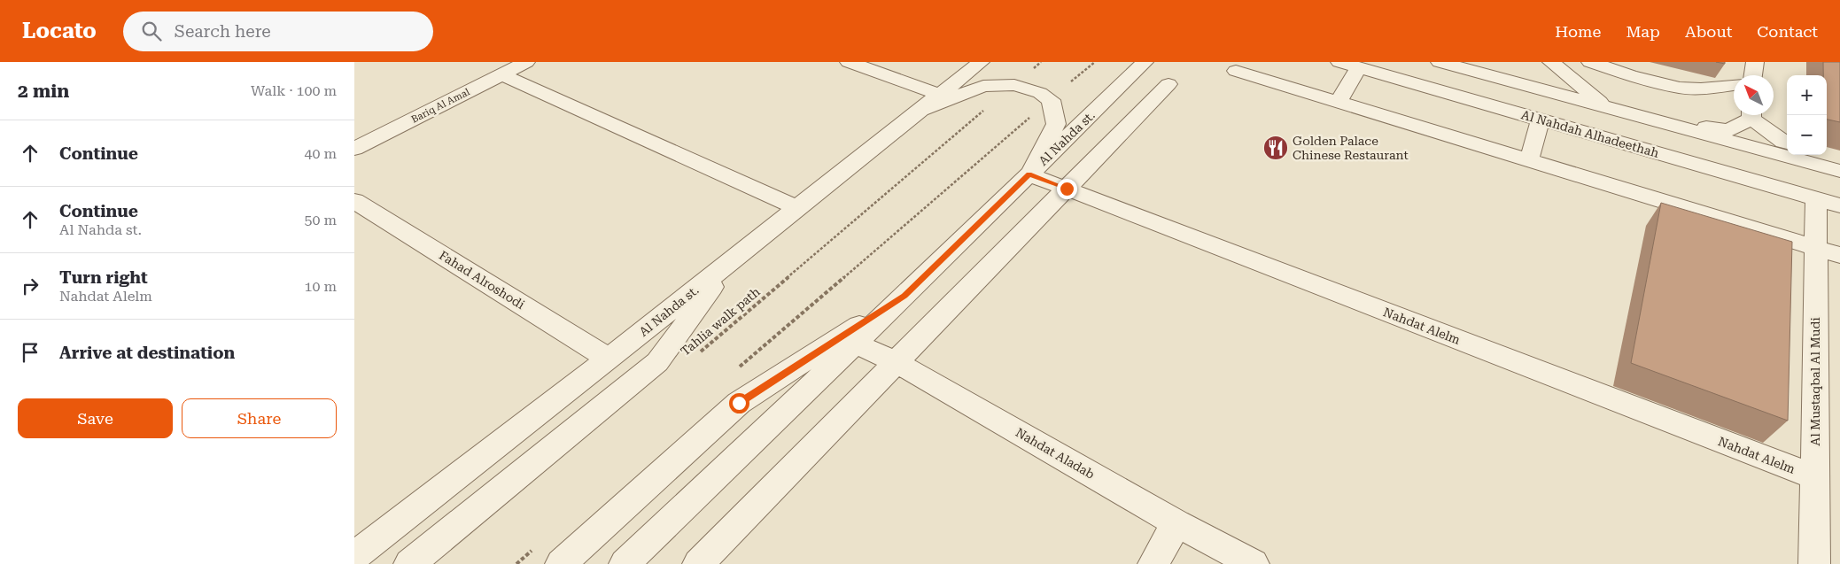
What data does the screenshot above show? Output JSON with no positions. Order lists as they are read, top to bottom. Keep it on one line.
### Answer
{"streets":{"street":["Bariq Al Amal","Al Nahdah Alhadeethah","Al Nahda st.","Fahad Alroshodi","Nahdat Alelm","Al Mustaqbal Al Mudi","Nahdat Aladab"],"path":["Tahlia walk path"]},"crossings":[["Al Nahdah Alhadeethah","Al Mustaqbal Al Mudi"],["Al Nahda st.","Fahad Alroshodi"],["Al Nahda st.","Nahdat Alelm"],["Al Nahda st.","Nahdat Aladab"],["Nahdat Alelm","Al Mustaqbal Al Mudi"]],"places":{"restaurant":["Golden Palace Chinese Restaurant"]},"north":"top left","page":{"header":"Locato","search":"Search here","nav":["Home","Map","About","Contact"],"heading":["2 min","Walk · 100 m"],"map_buttons":["+","−"],"list":[["Continue","40 m"],["Continue","Al Nahda st.","50 m"],["Turn right","Nahdat Alelm","10 m"],"Arrive at destination"],"buttons":["Save","Share"]}}
